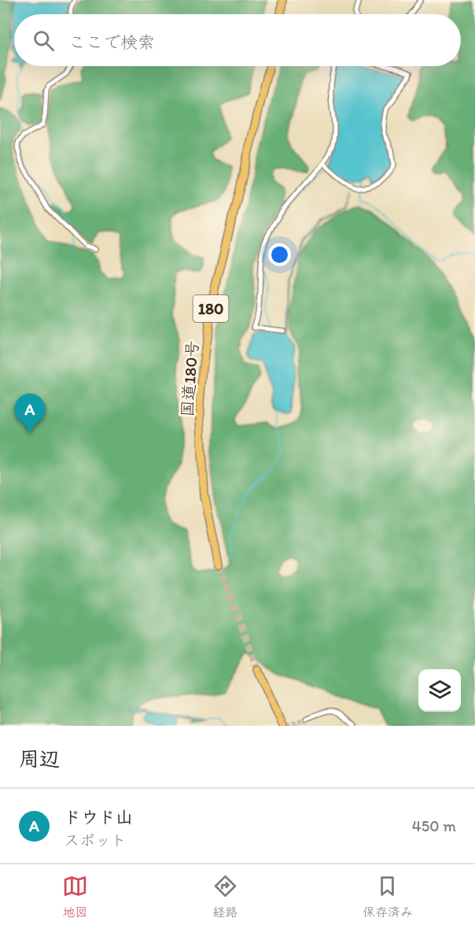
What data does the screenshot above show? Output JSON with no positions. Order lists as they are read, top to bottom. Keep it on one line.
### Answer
{"streets":{"highway":["180","国道180号"]},"page":{"search":"ここで検索","pins":"A","heading":"周辺","list":[{"mark":"A","name":"ドウド山","note":"スポット","value":"450 m"}],"nav":["地図","経路","保存済み"]}}
